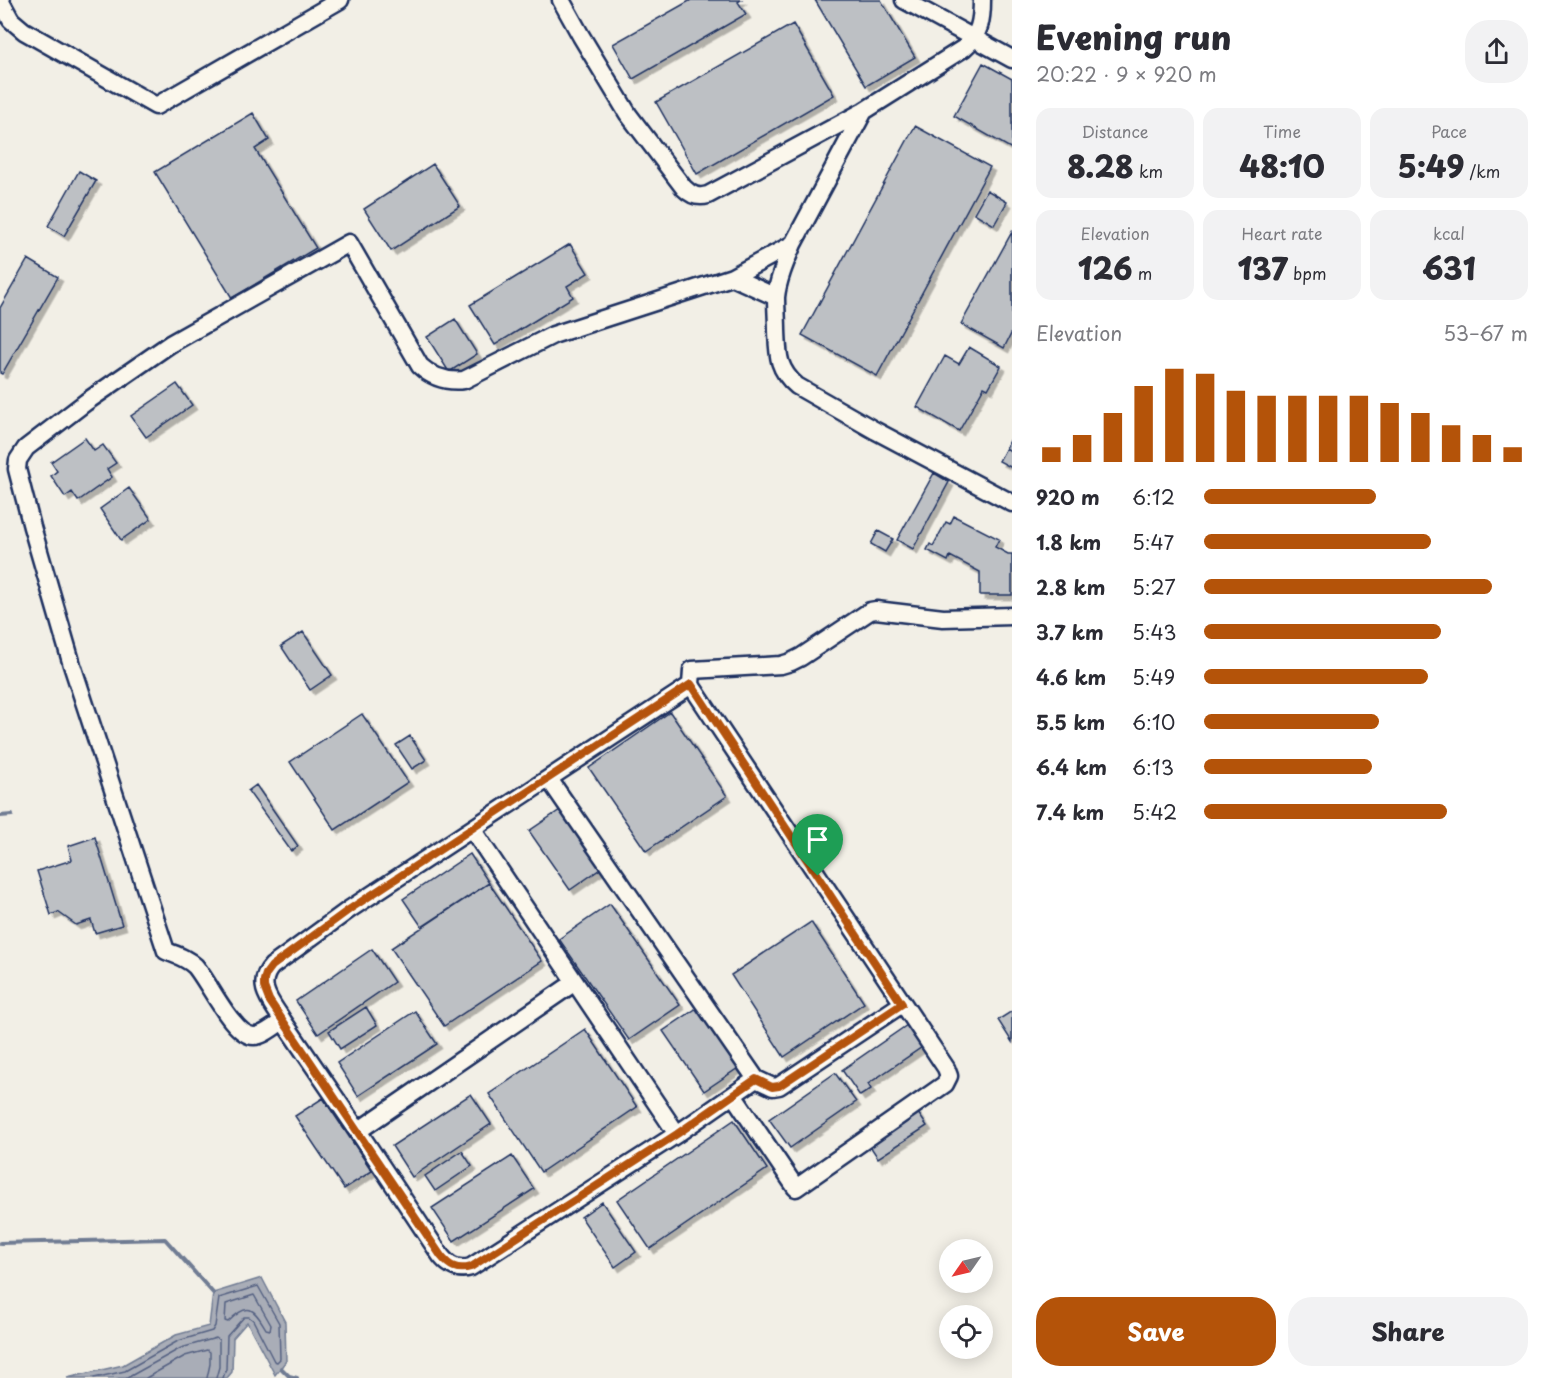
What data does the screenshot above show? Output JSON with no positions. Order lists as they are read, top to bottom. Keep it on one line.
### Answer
{"north":"bottom left","page":{"heading":["Evening run","20:22 · 9 × 920 m"],"stats":[["Distance","8.28 km"],["Time","48:10"],["Pace","5:49 /km"],["Elevation","126 m"],["Heart rate","137 bpm"],["kcal","631"]],"chart":["Elevation","53–67 m"],"list":[{"name":"920 m","note":"6:12"},{"name":"1.8 km","note":"5:47"},{"name":"2.8 km","note":"5:27"},{"name":"3.7 km","note":"5:43"},{"name":"4.6 km","note":"5:49"},{"name":"5.5 km","note":"6:10"},{"name":"6.4 km","note":"6:13"},{"name":"7.4 km","note":"5:42"}],"buttons":["Save","Share"]}}
